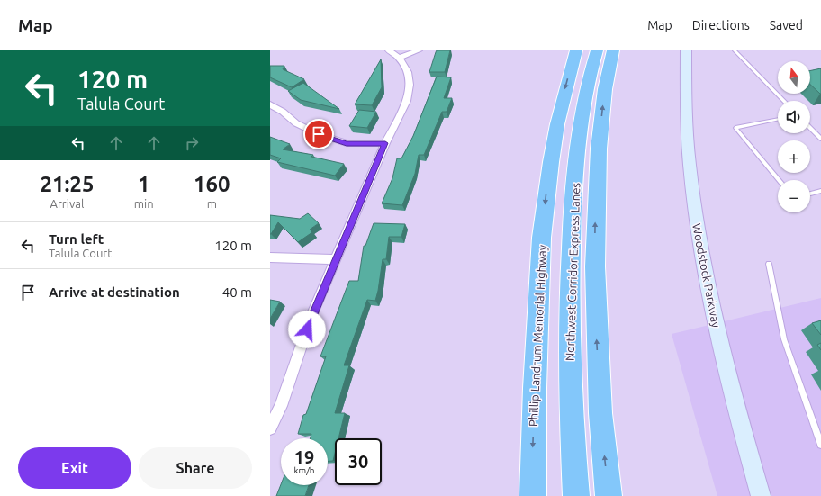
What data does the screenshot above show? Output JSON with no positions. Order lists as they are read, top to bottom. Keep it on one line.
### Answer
{"streets":{"highway":["Northwest Corridor Express Lanes","Phillip Landrum Memorial Highway"],"main road":["Woodstock Parkway"]},"north":"top","page":{"header":"Map","nav":["Map","Directions","Saved"],"turn":["120 m","Talula Court"],"map_buttons":["+","−"],"eta":["21:25","Arrival","1","min","160","m"],"list":[{"name":"Turn left","note":"Talula Court","value":"120 m"},{"name":"Arrive at destination","value":"40 m"}],"speed":"19 km/h","limit":"30","buttons":["Exit","Share"]}}
